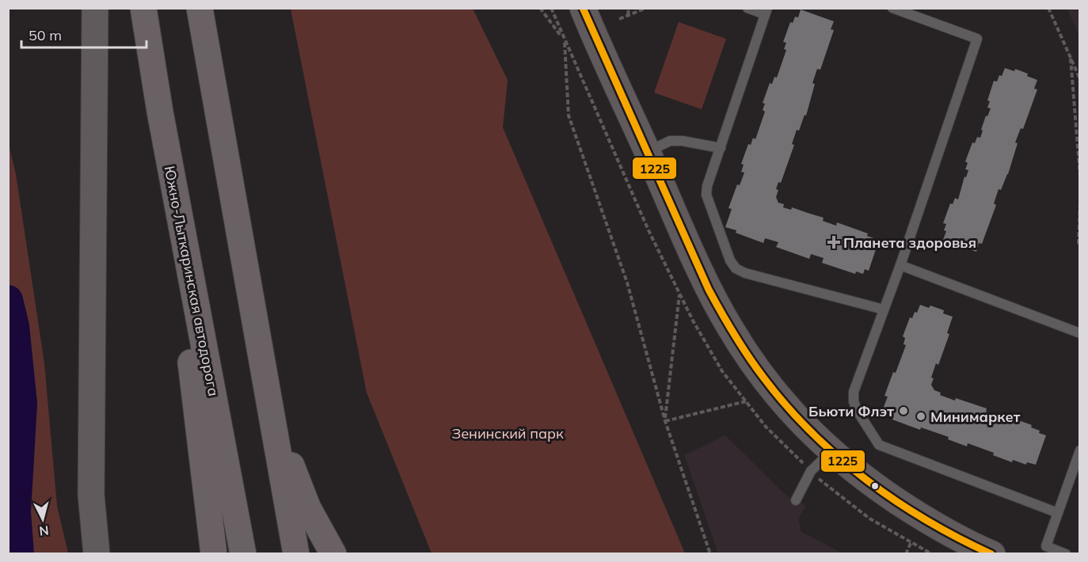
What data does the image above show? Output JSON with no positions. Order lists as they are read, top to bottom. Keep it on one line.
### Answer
{"streets":{"main road":["Южно-Лыткаринская автодорога"]},"parks":["Зенинский парк"],"places":{"health":["Планета здоровья"],"other":["Бьюти Флэт","Минимаркет"]},"lines":["transit line 1225"],"scale_bar":"50 m","north":"bottom"}
